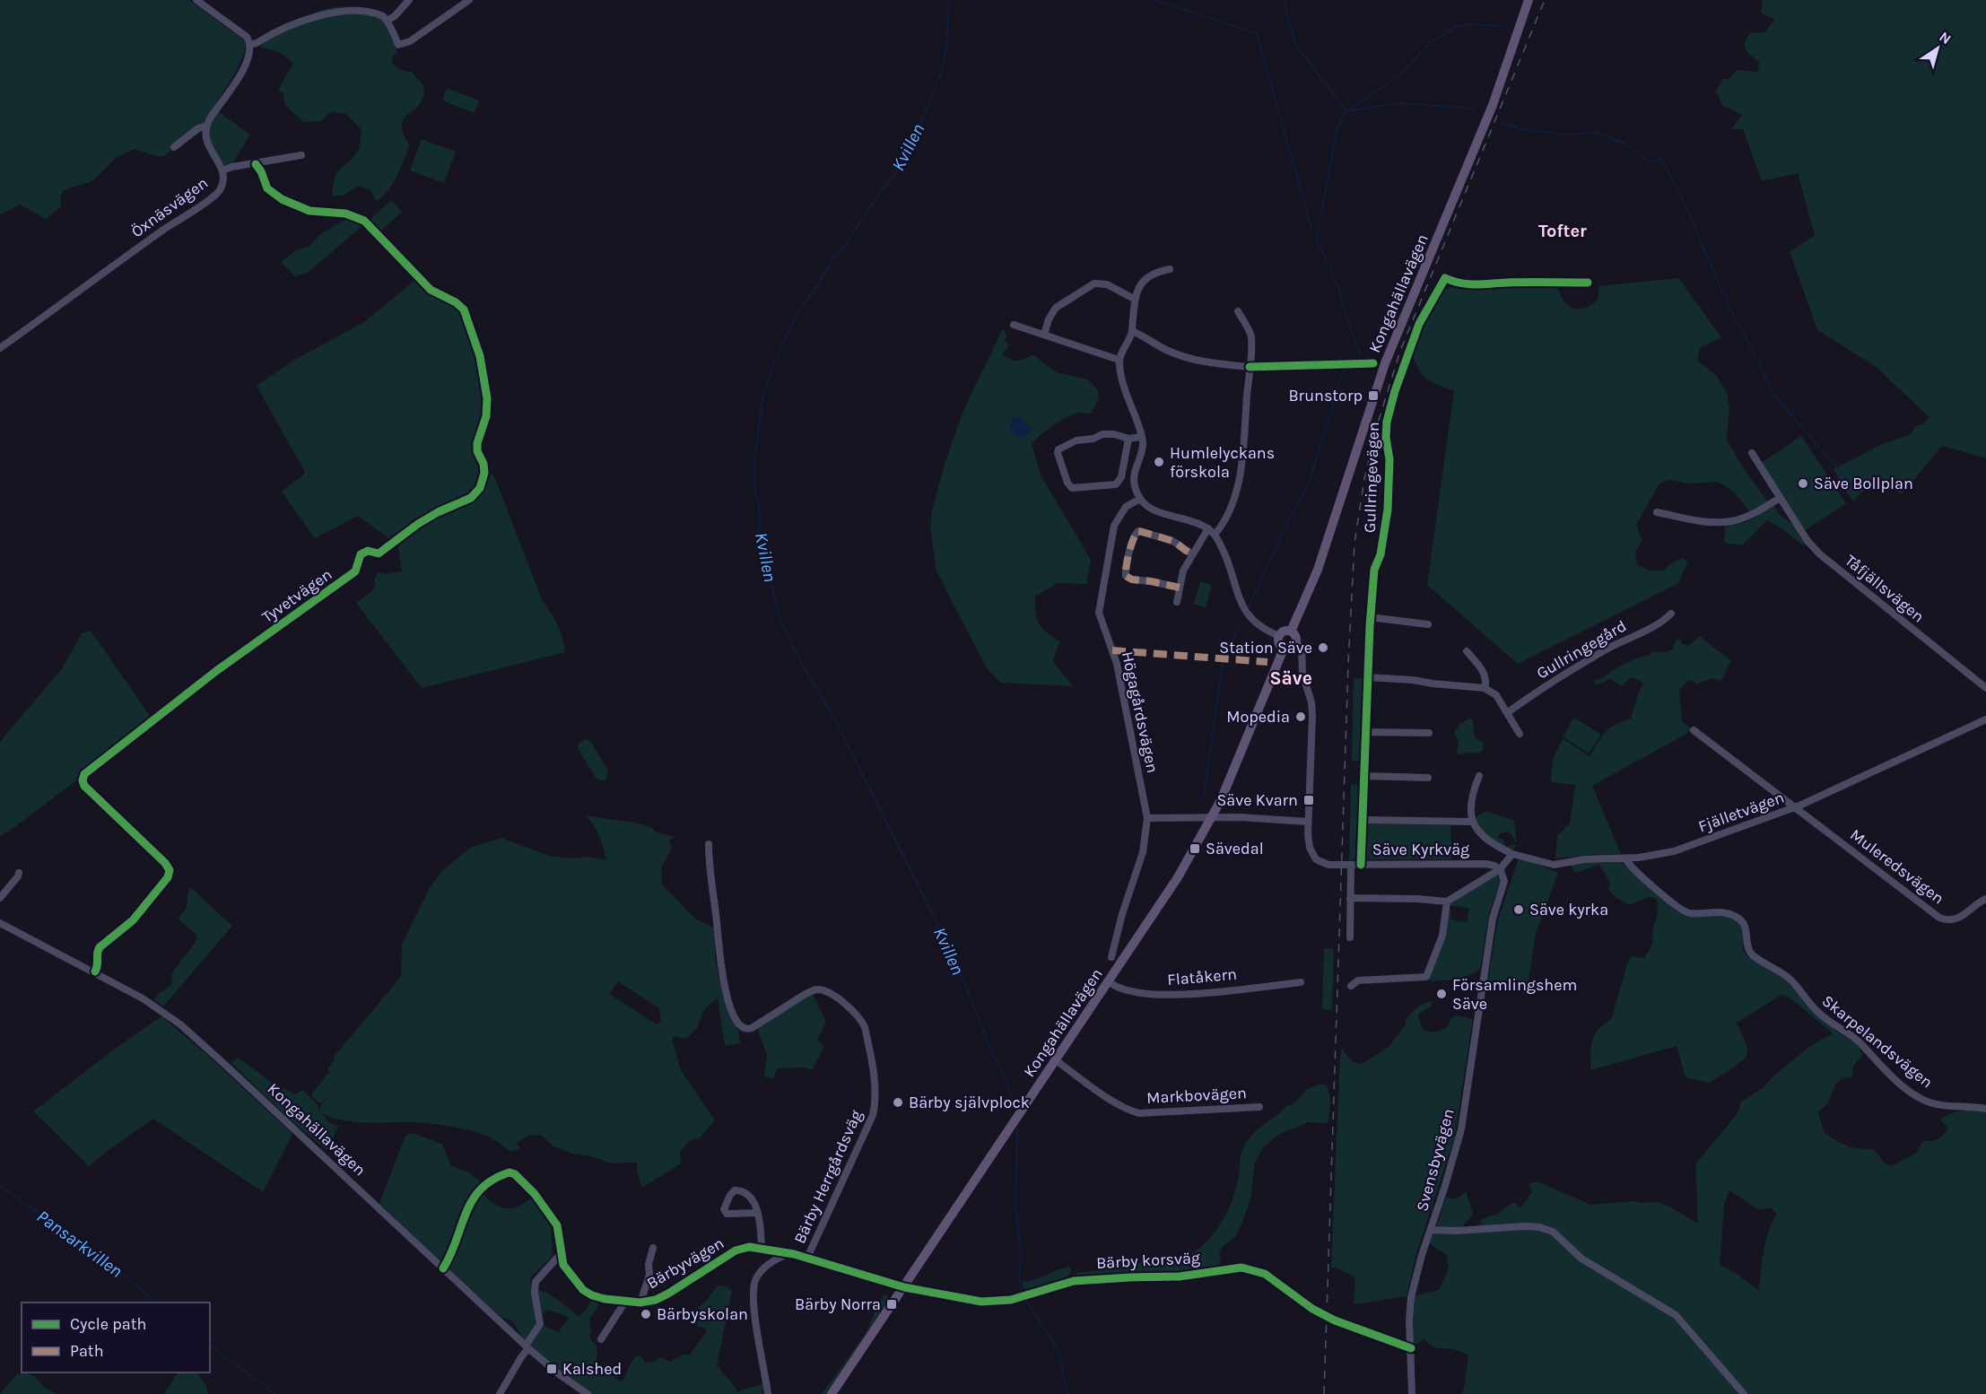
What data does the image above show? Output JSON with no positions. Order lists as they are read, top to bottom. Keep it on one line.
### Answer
{"streets":{"main road":["Kongahällavägen"],"street":["Öxnäsvägen","Gullringevägen","Tåfjällsvägen","Tyvetvägen","Gullringegård","Högagårdsvägen","Fjälletvägen","Säve Kyrkväg","Muleredsvägen","Flatåkern","Skarpelandsvägen","Markbovägen","Svensbyvägen","Bärby Herrgårdsväg","Bärby korsväg","Bärbyvägen"]},"crossings":[["Kongahällavägen","Tyvetvägen"],["Kongahällavägen","Flatåkern"],["Kongahällavägen","Markbovägen"],["Kongahällavägen","Bärby korsväg"],["Kongahällavägen","Bärbyvägen"],["Gullringevägen","Säve Kyrkväg"],["Fjälletvägen","Muleredsvägen"],["Fjälletvägen","Skarpelandsvägen"],["Säve Kyrkväg","Svensbyvägen"],["Svensbyvägen","Bärby korsväg"],["Bärby Herrgårdsväg","Bärbyvägen"],["Bärby korsväg","Bärbyvägen"]],"districts":["Tofter","Säve"],"water":["Kvillen","Pansarkvillen"],"places":{"transit":["Brunstorp","Säve Kvarn","Sävedal","Bärby Norra","Kalshed"],"other":["Humlelyckans förskola","Säve Bollplan","Station Säve","Mopedia","Säve kyrka","Församlingshem Säve","Bärby självplock","Bärbyskolan"]},"legend":["Cycle path","Path"],"north":"top right"}
